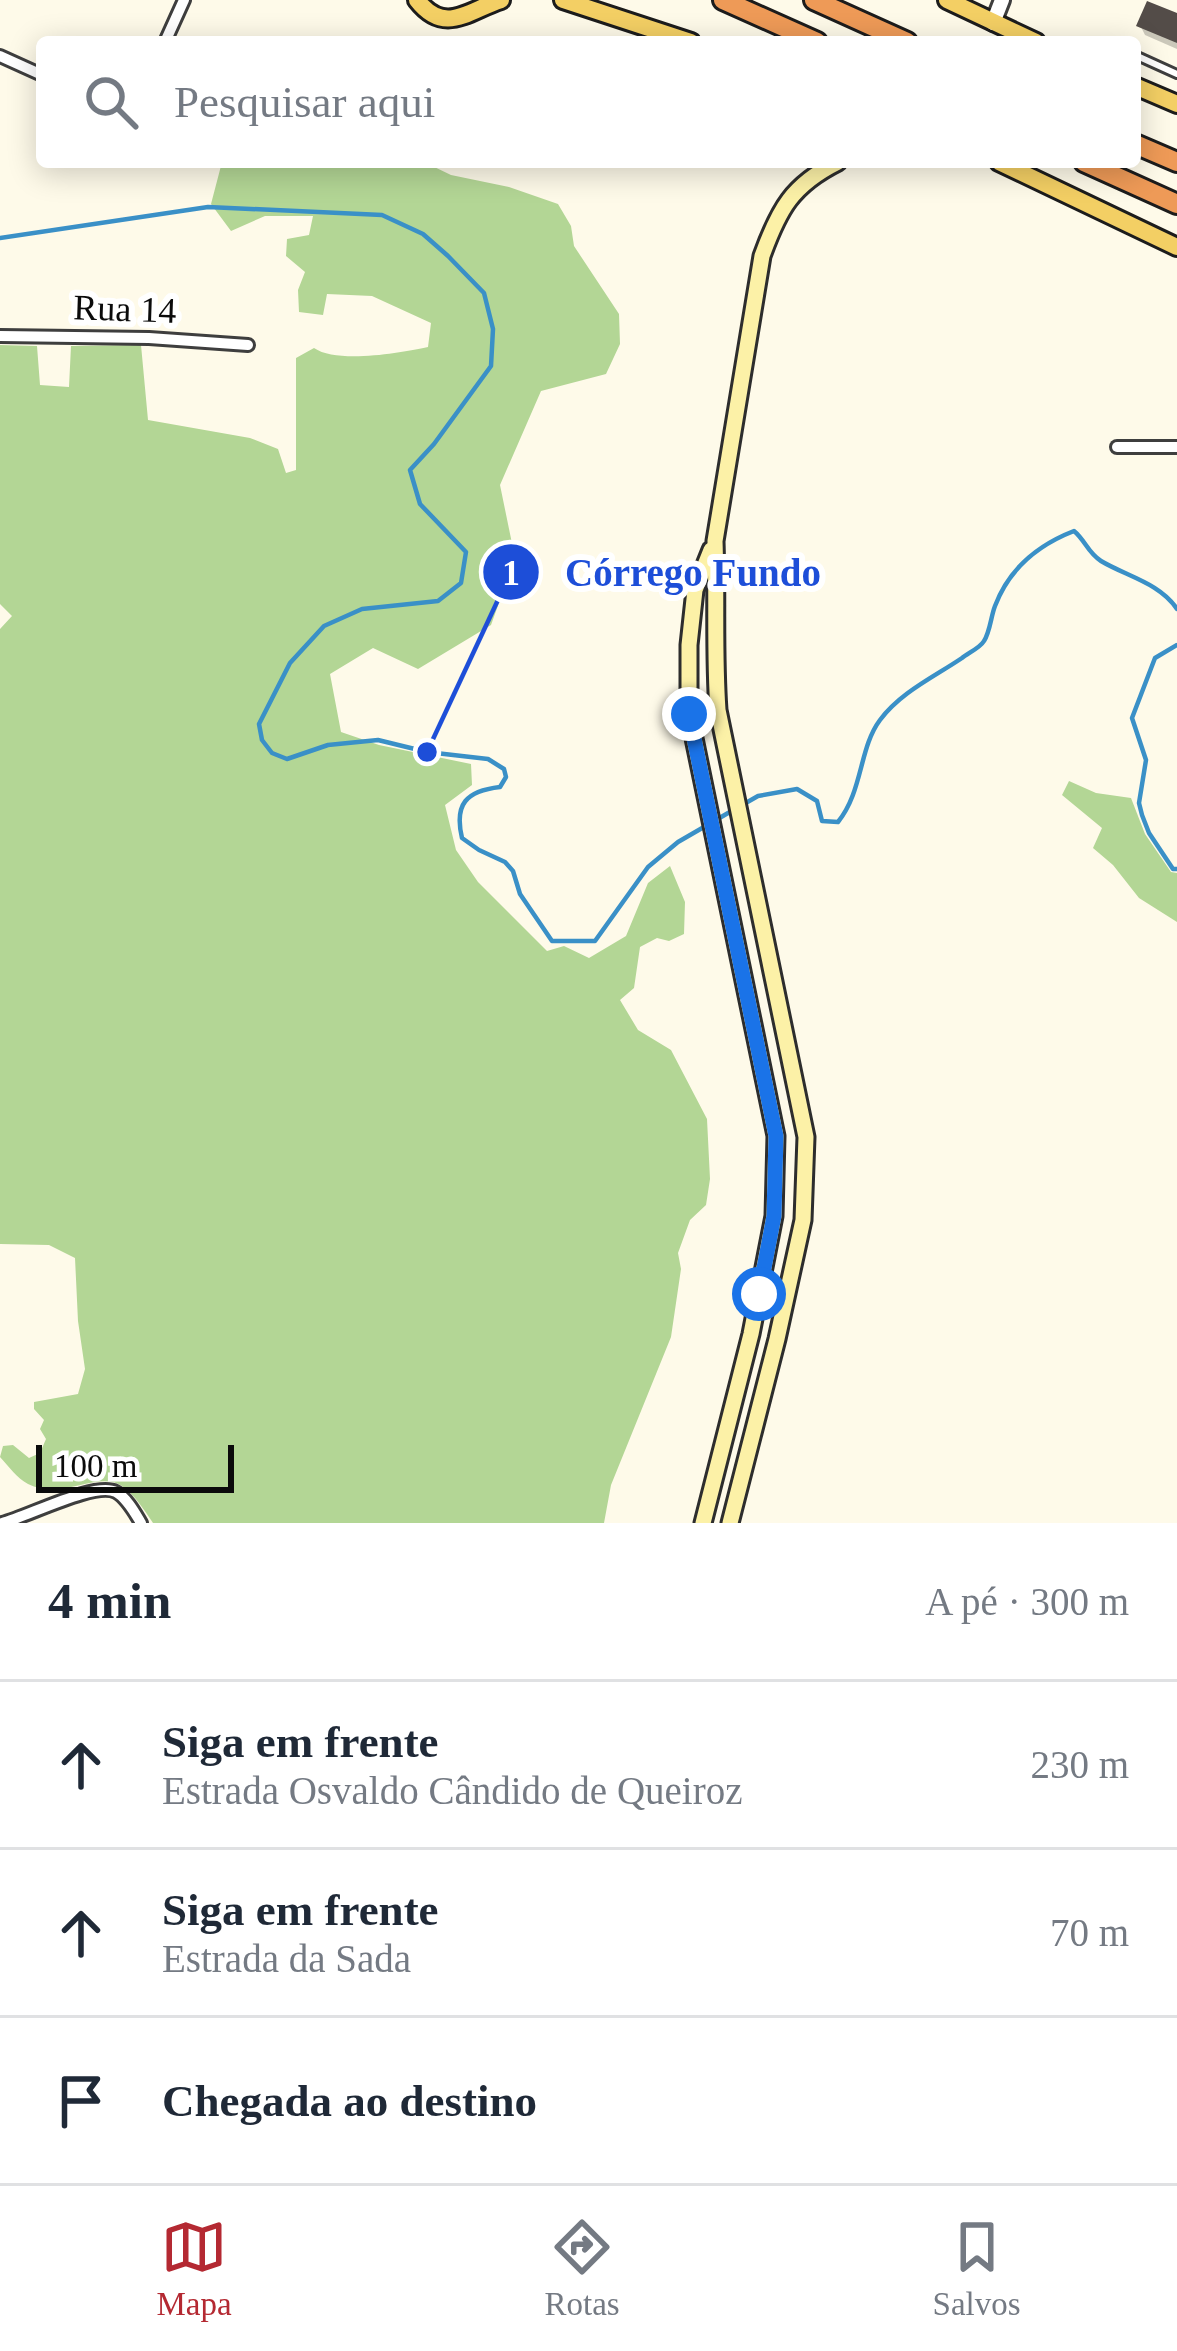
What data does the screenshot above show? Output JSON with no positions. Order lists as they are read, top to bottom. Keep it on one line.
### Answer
{"streets":{"street":["Rua 14"]},"places":["Córrego Fundo"],"scale_bar":"100 m","page":{"search":"Pesquisar aqui","scale":"100 m","heading":["4 min","A pé · 300 m"],"list":[["Siga em frente","Estrada Osvaldo Cândido de Queiroz","230 m"],["Siga em frente","Estrada da Sada","70 m"],"Chegada ao destino"],"nav":["Mapa","Rotas","Salvos"]}}
